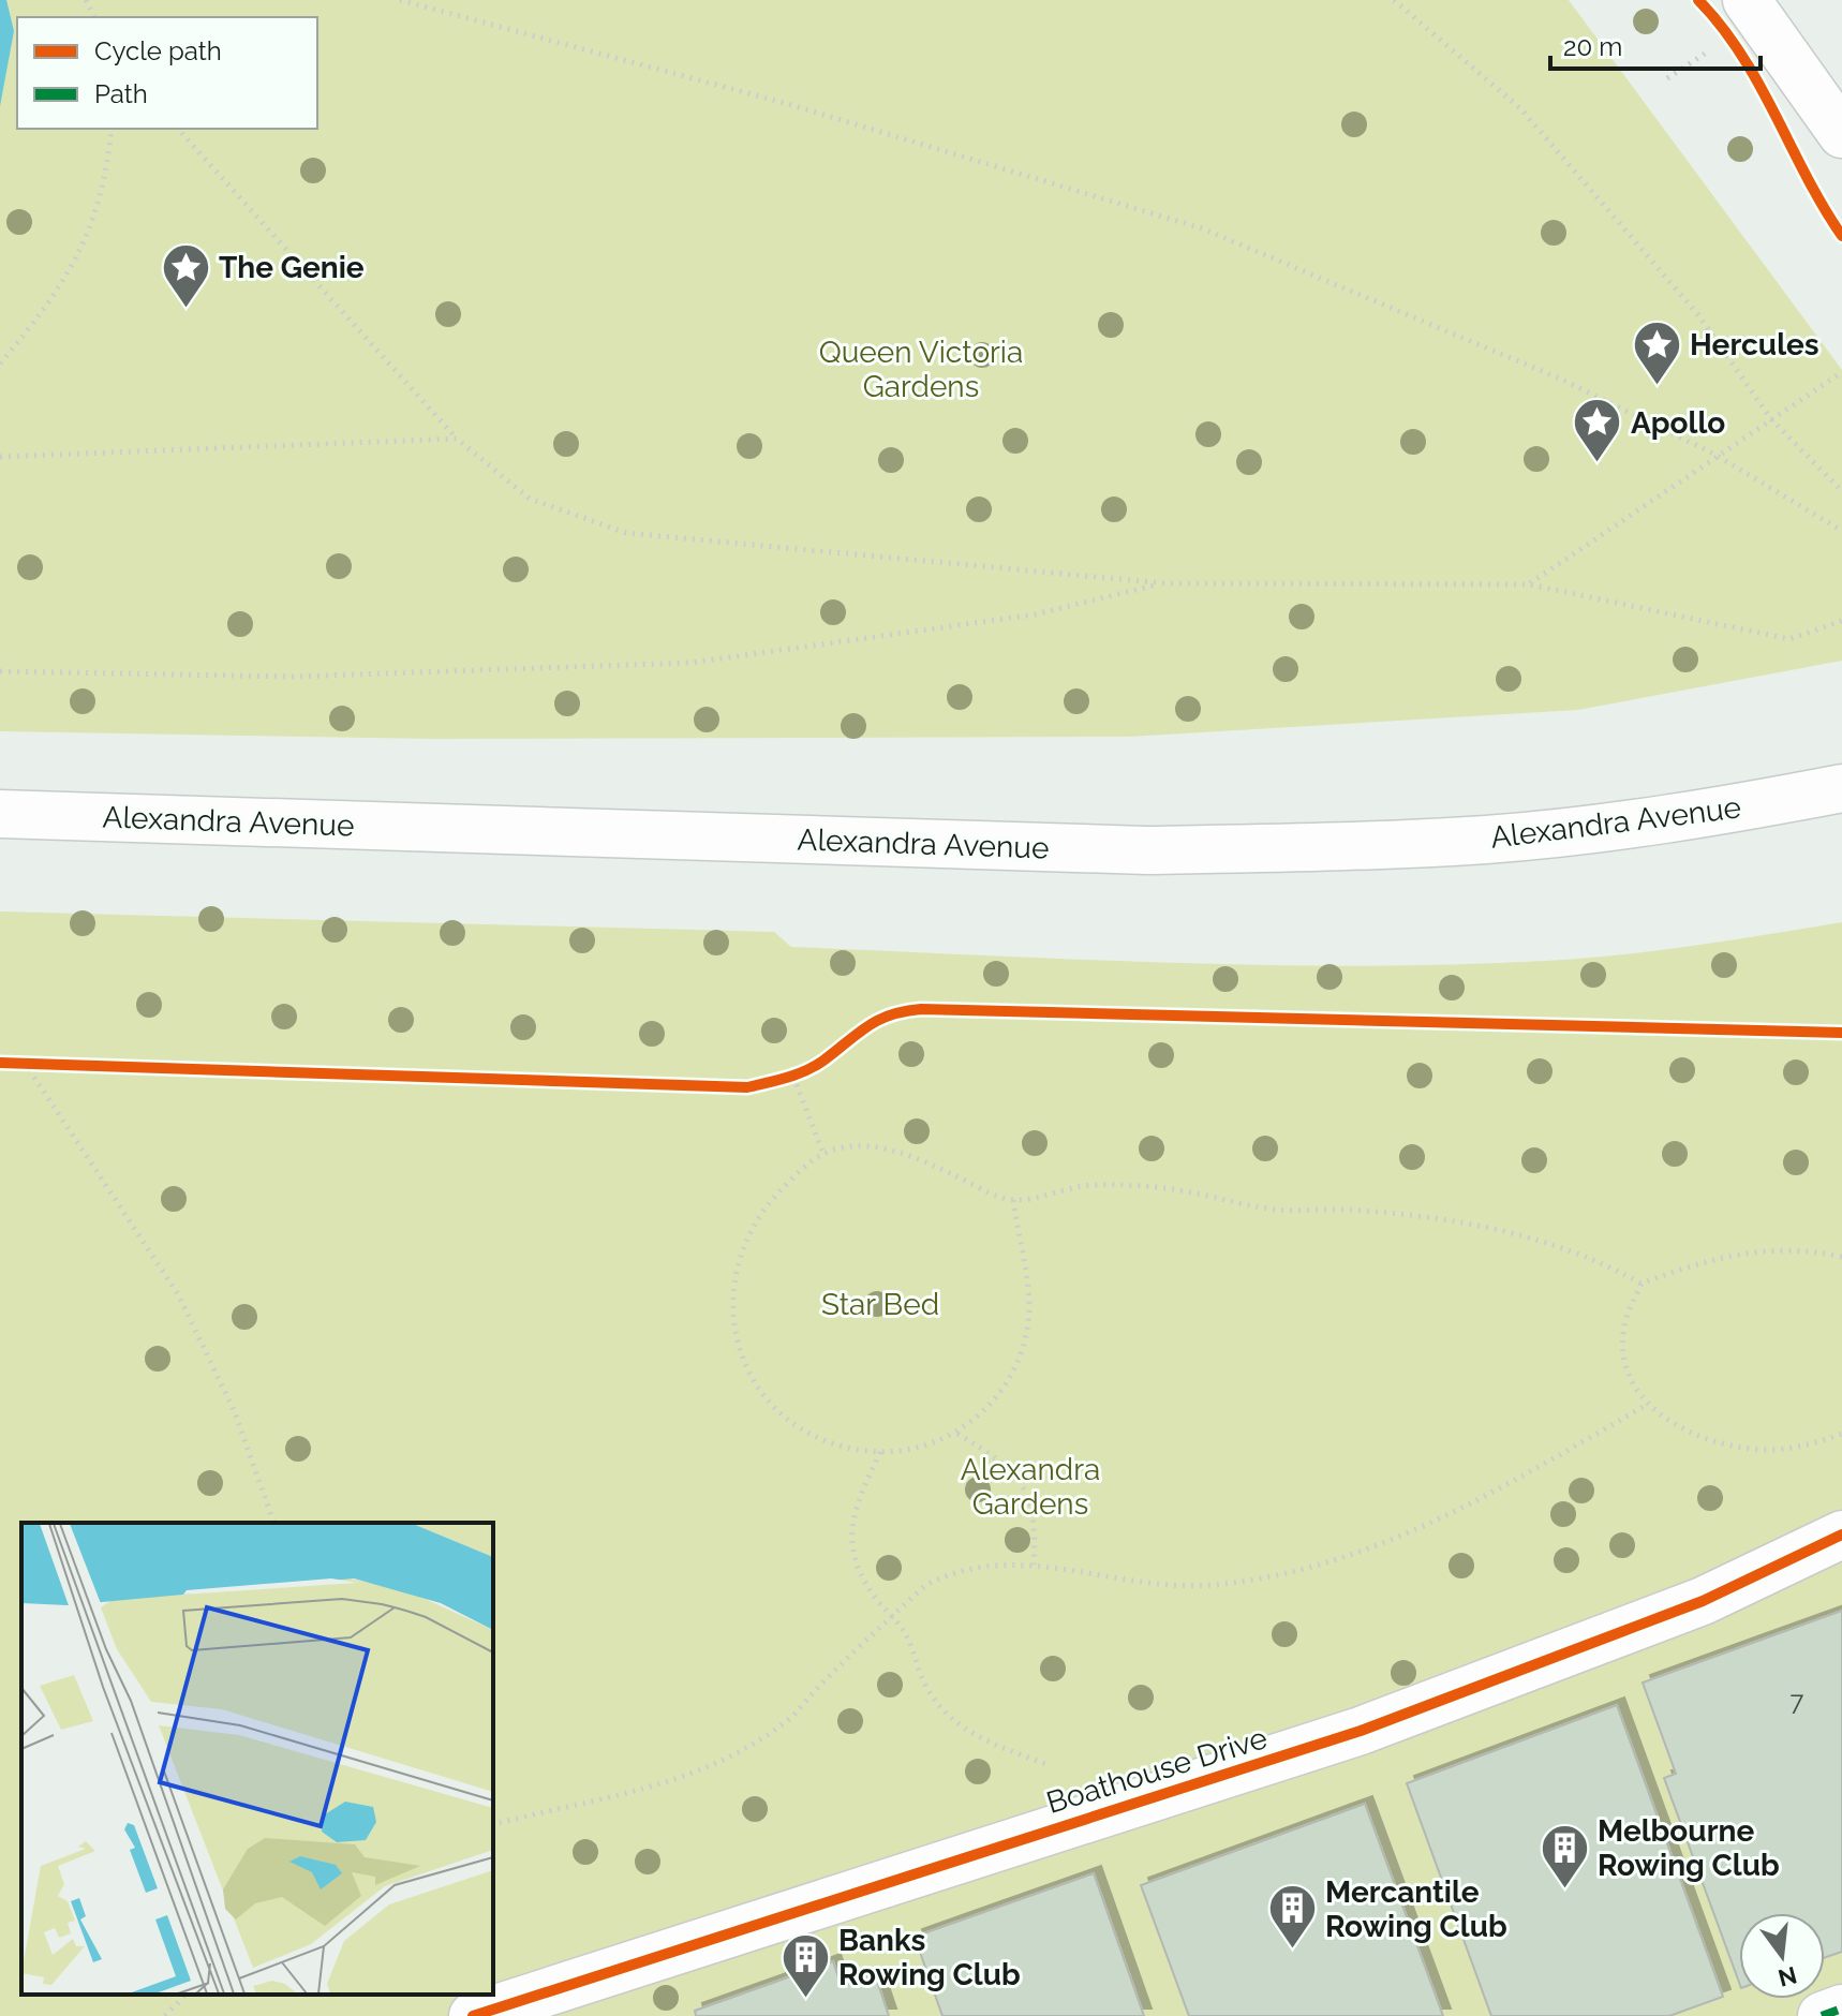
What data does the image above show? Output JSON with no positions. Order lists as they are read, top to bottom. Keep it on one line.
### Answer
{"streets":{"main road":["Alexandra Avenue","Boathouse Drive"]},"parks":["Queen Victoria Gardens","Star Bed","Alexandra Gardens"],"places":{"place":["The Genie","Hercules","Apollo"],"building":["Melbourne Rowing Club","Mercantile Rowing Club","Banks Rowing Club"]},"house_numbers":["7"],"legend":["Cycle path","Path"],"scale_bar":"20 m","north":"bottom"}
